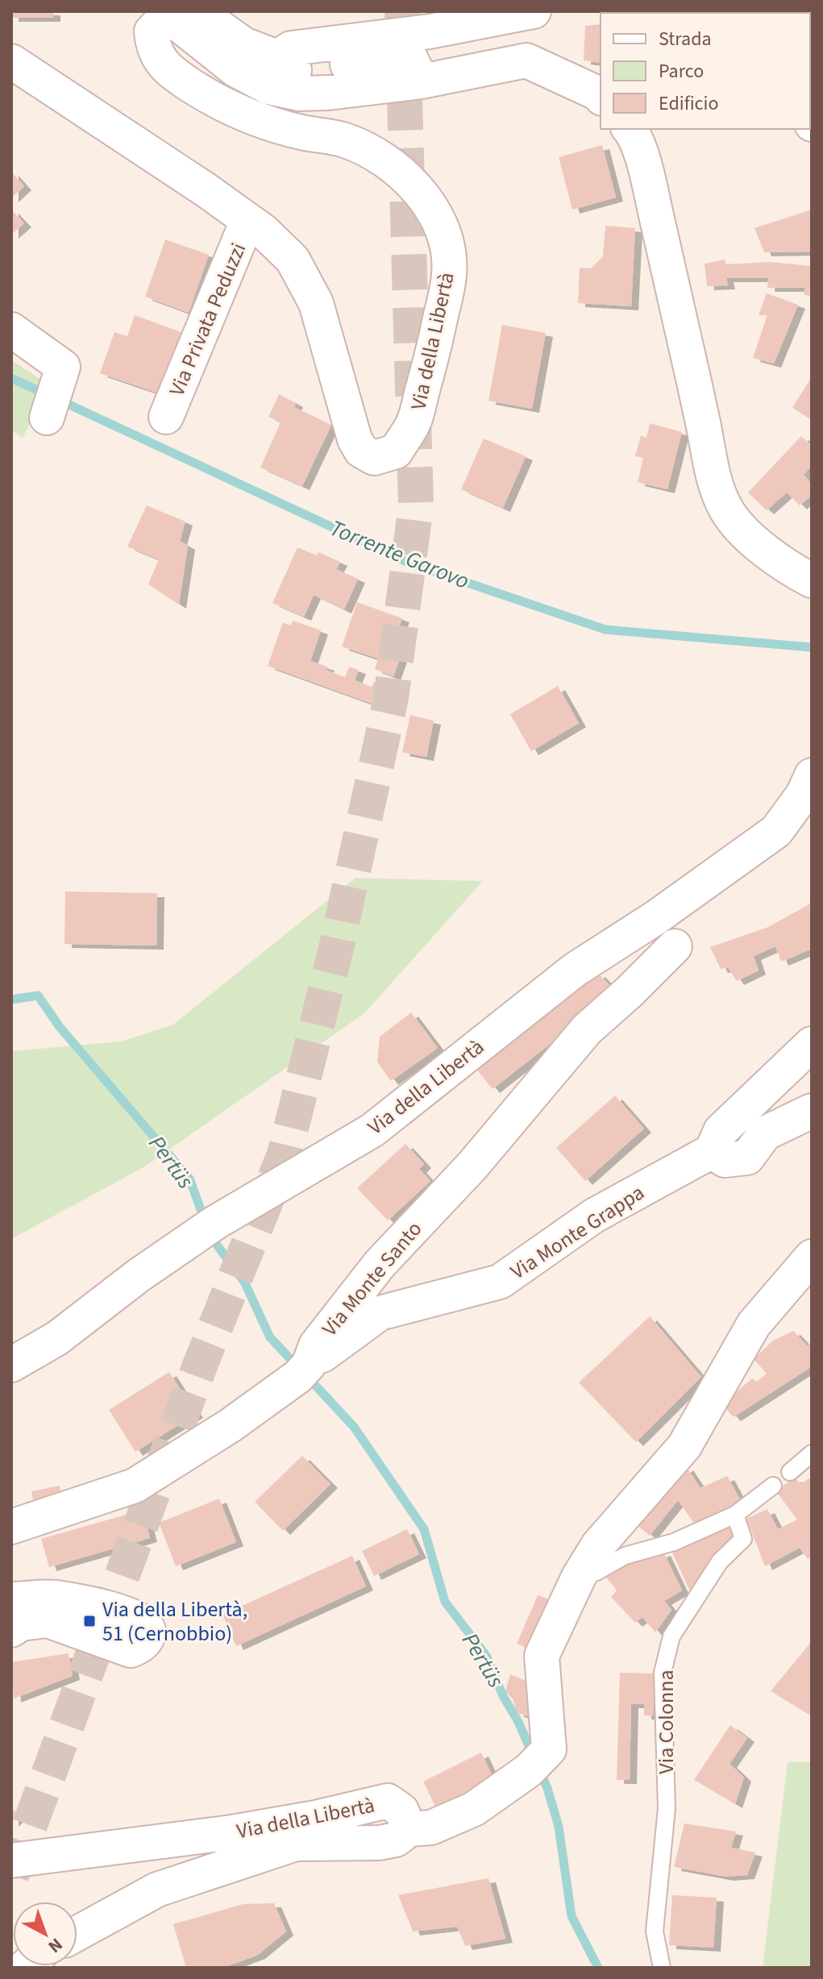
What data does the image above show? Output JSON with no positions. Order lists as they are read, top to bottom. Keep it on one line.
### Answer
{"streets":{"street":["Via Privata Peduzzi","Via della Libertà","Via Monte Grappa","Via Monte Santo"],"lane":["Via Colonna"]},"crossings":[["Via Privata Peduzzi","Via della Libertà"],["Via Monte Grappa","Via Monte Santo"]],"water":["Torrente Garovo","Pertüs"],"places":{"transit":["Via della Libertà, 51 (Cernobbio)"]},"legend":["Strada","Parco","Edificio"],"north":"bottom right"}
